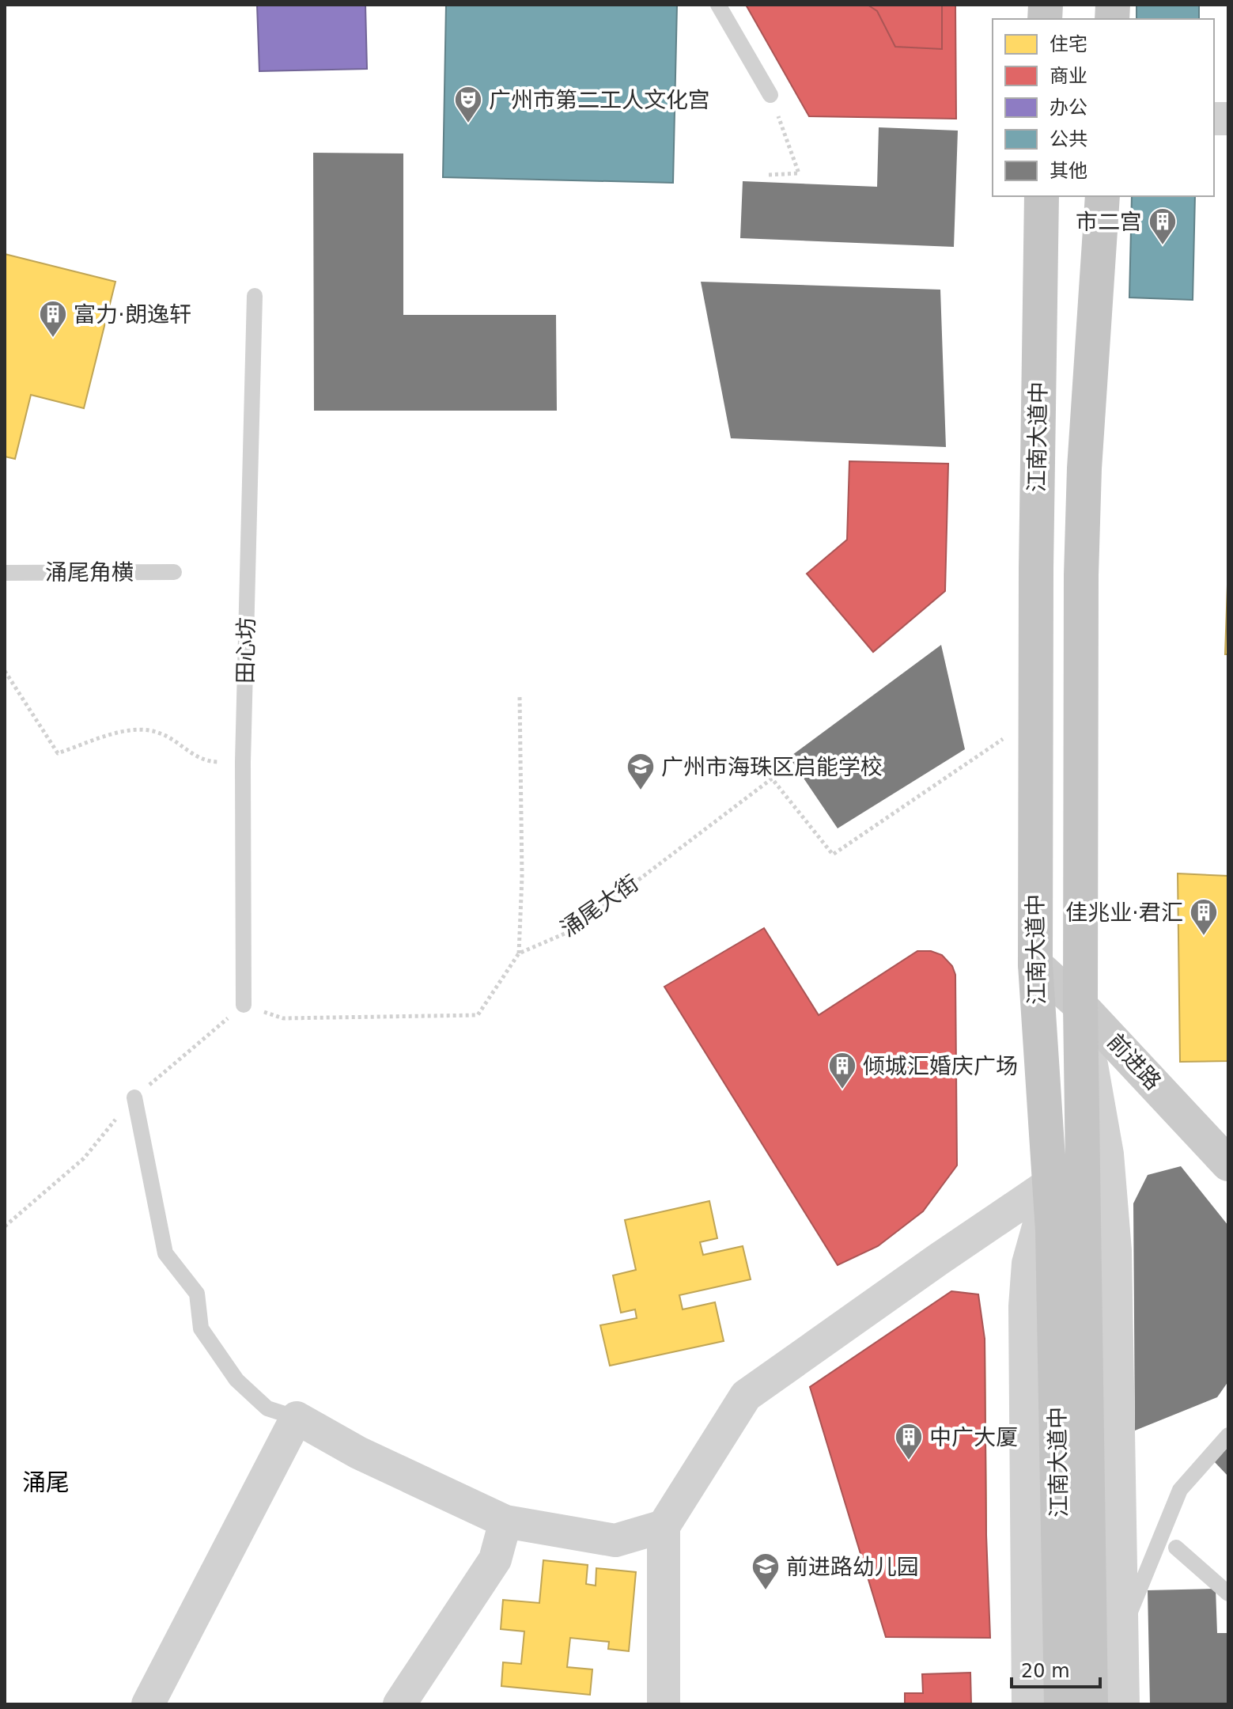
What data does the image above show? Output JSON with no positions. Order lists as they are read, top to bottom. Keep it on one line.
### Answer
{"streets":{"main road":["江南大道中","前进路"],"lane":["涌尾角横","田心坊"],"path":["涌尾大街"]},"crossings":[["江南大道中","涌尾大街"],["江南大道中","前进路"]],"districts":["涌尾"],"places":{"theatre":["广州市第二工人文化宫"],"building":["市二宫","富力·朗逸轩","佳兆业·君汇","倾城汇婚庆广场","中广大厦"],"school or university":["广州市海珠区启能学校","前进路幼儿园"]},"legend":["住宅","商业","办公","公共","其他"],"scale_bar":"20 m"}
